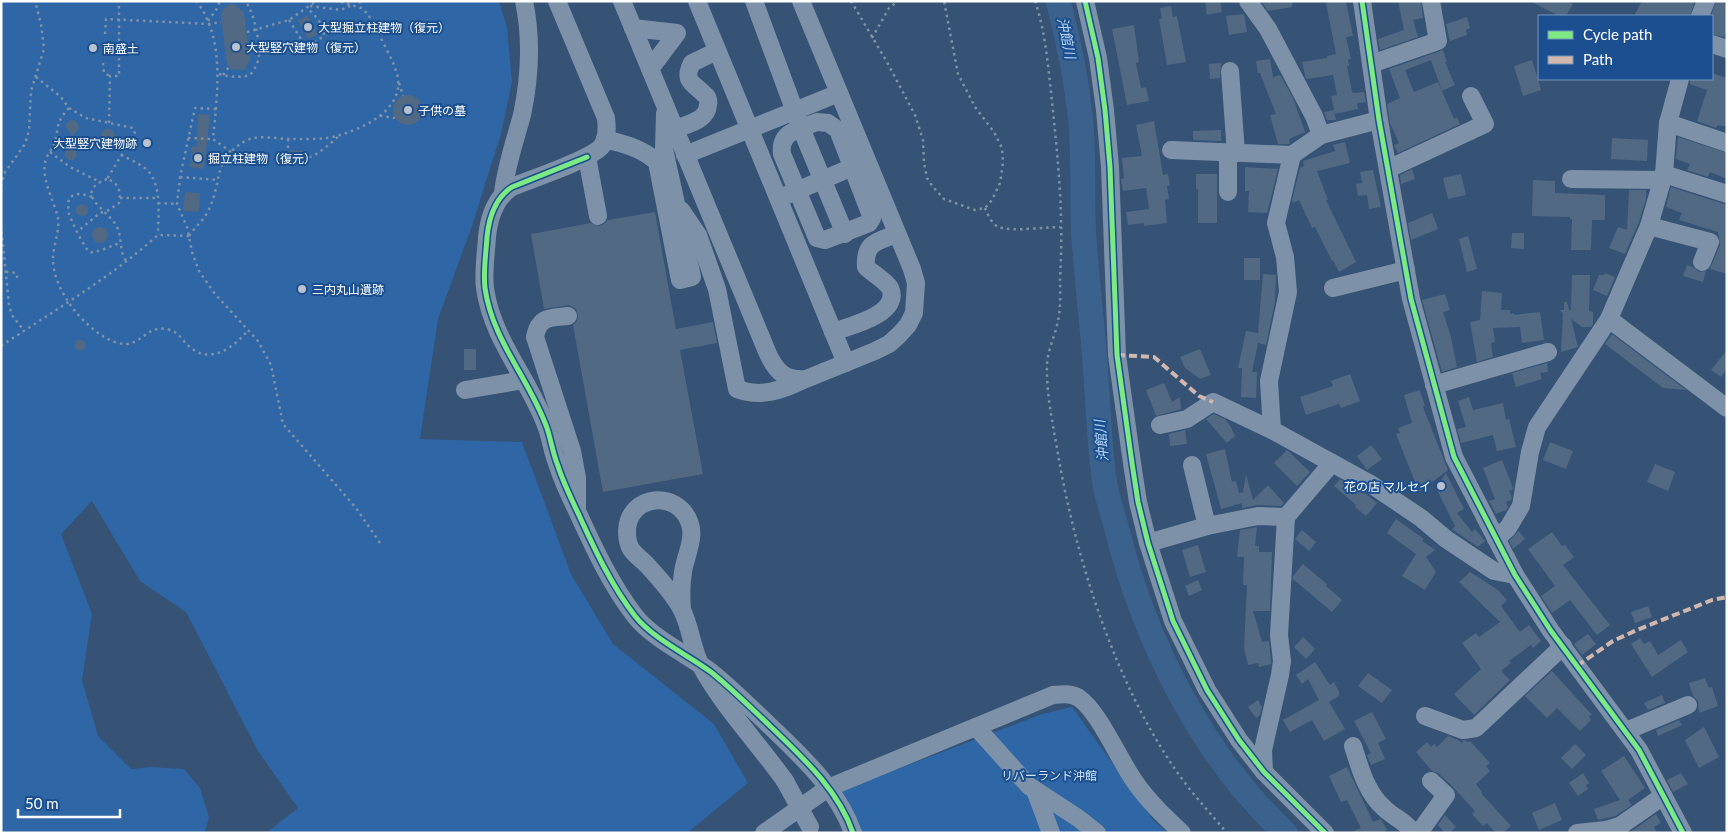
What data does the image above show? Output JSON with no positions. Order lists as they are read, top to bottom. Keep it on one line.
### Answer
{"water":["沖館川"],"parks":["リバーランド沖館"],"places":["大型掘立柱建物（復元）","大型竪穴建物（復元）","南盛土","子供の墓","大型竪穴建物跡","掘立柱建物（復元）","三内丸山遺跡","花の店 マルセイ"],"legend":["Cycle path","Path"],"scale_bar":"50 m"}
